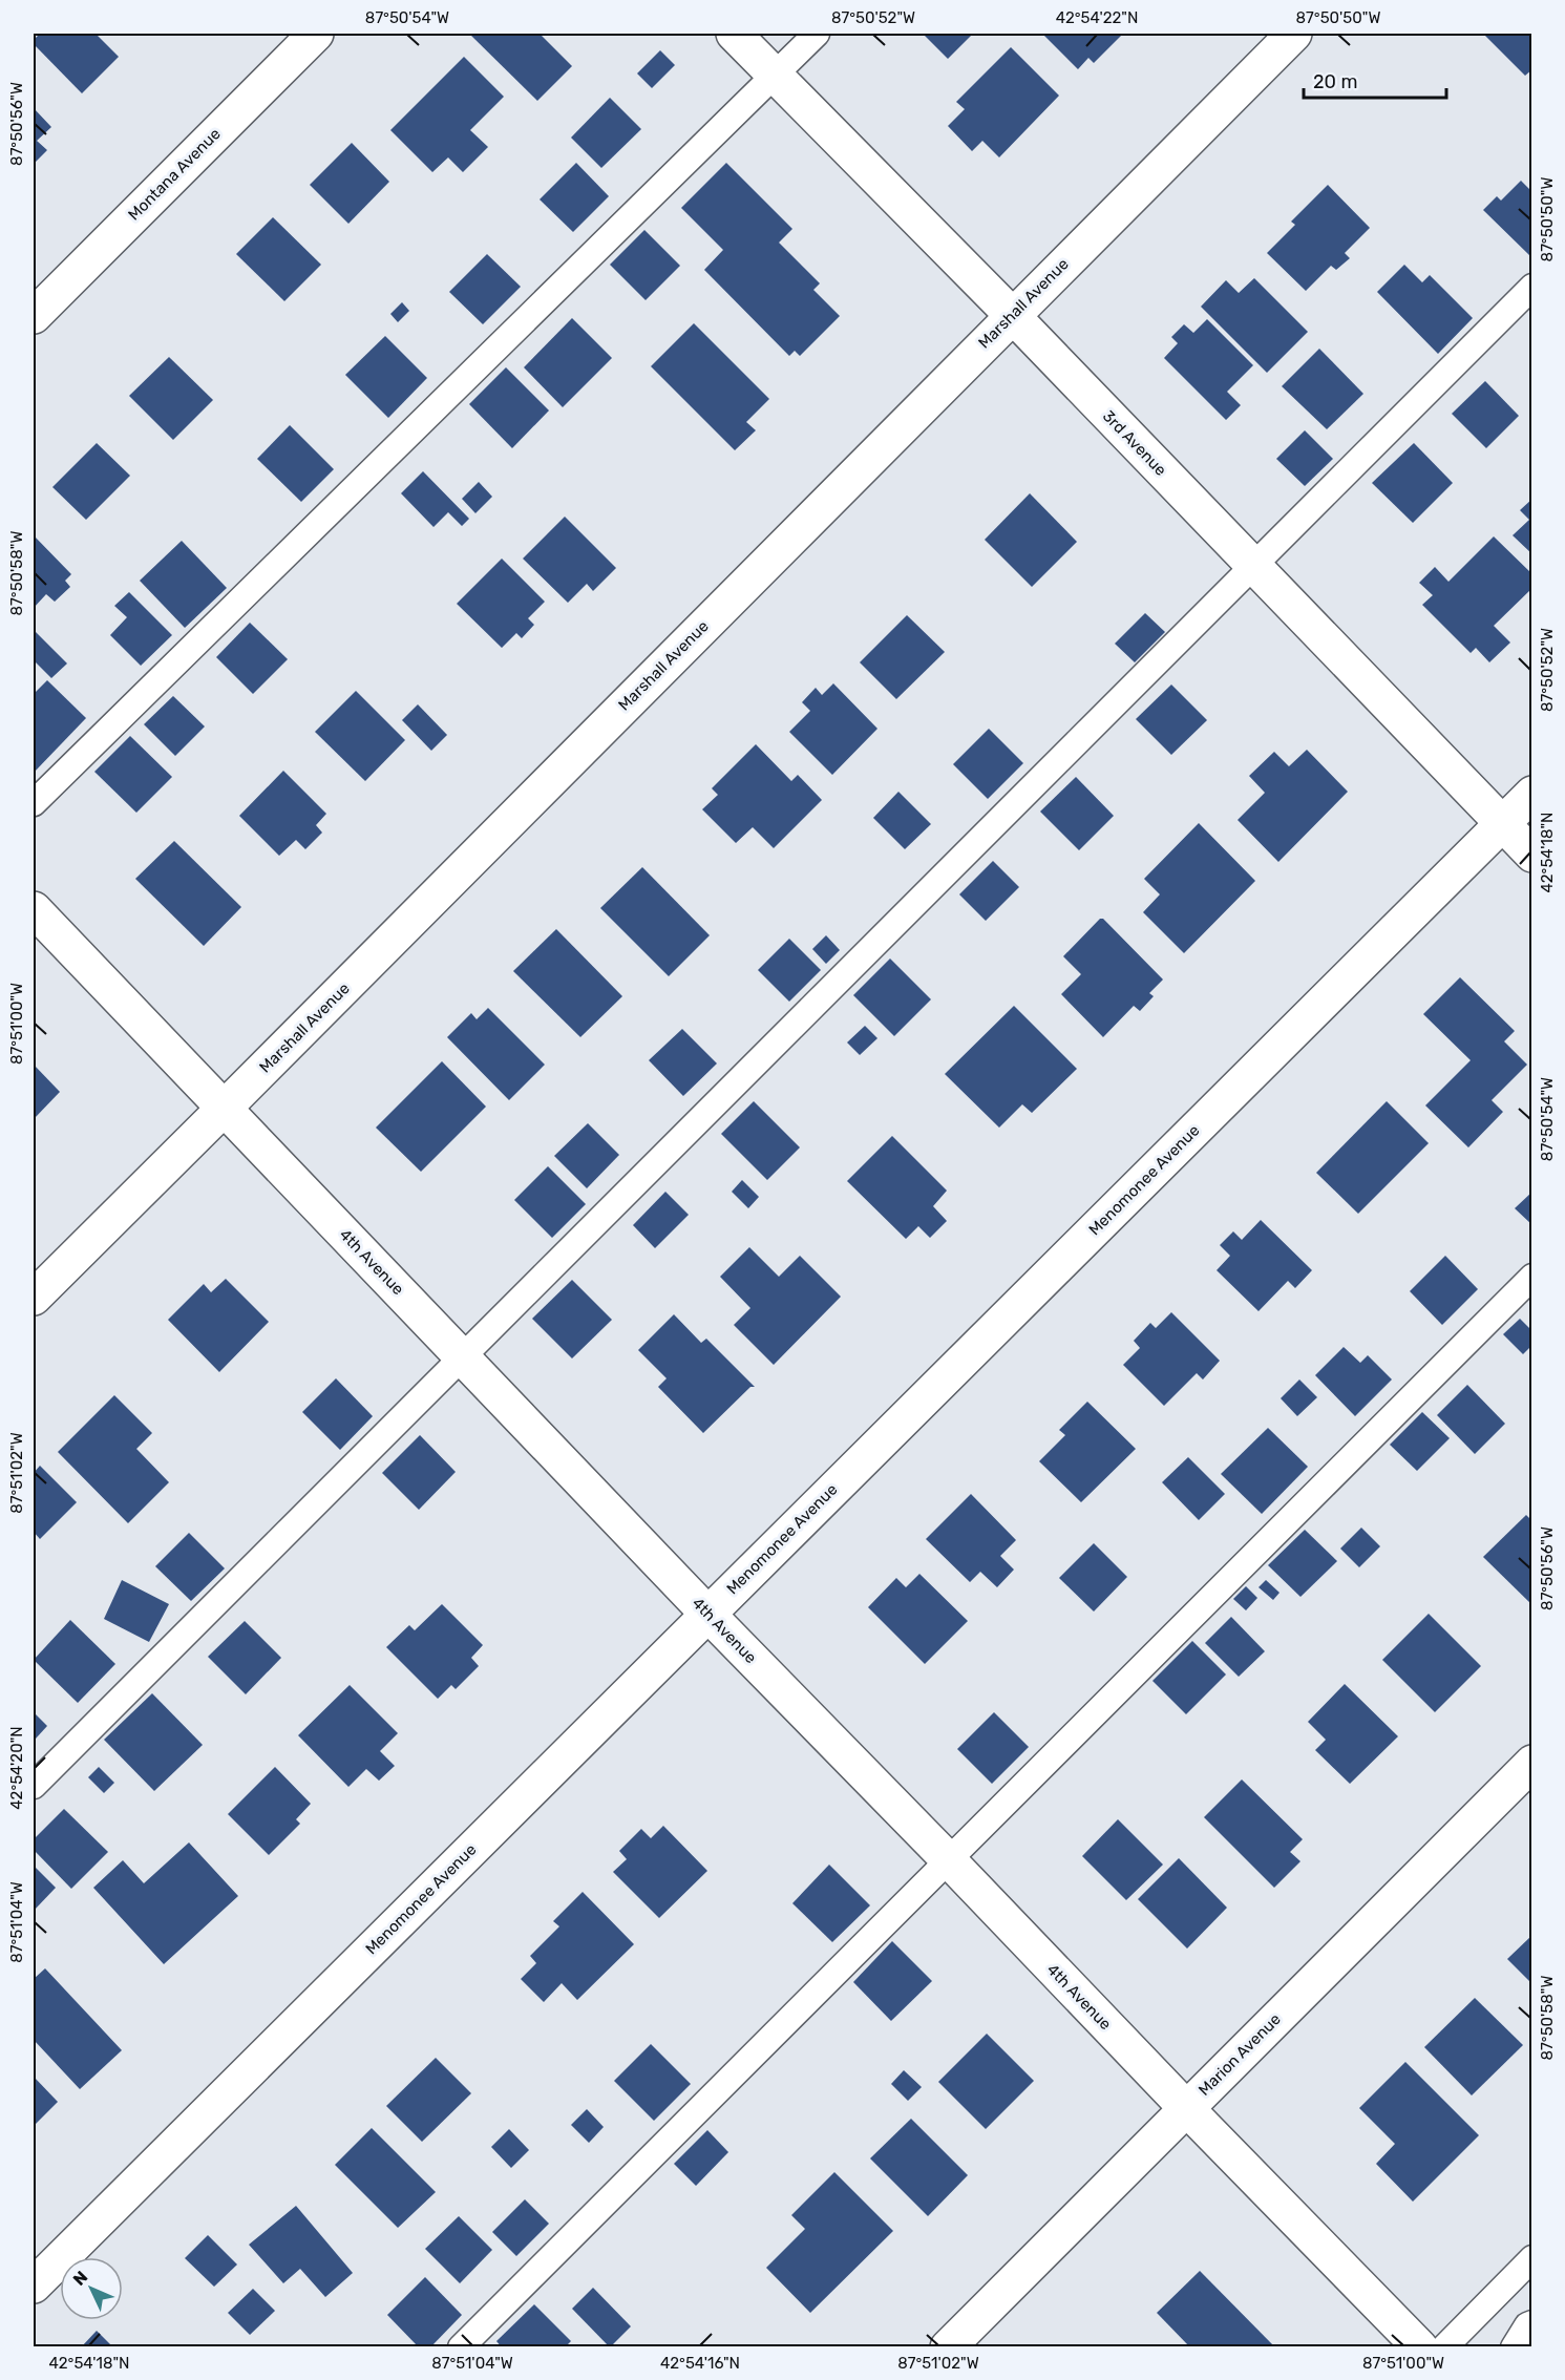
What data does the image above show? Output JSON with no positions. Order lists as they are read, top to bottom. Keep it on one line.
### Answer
{"streets":{"street":["Montana Avenue","Marshall Avenue","3rd Avenue","Menomonee Avenue","4th Avenue","Marion Avenue"]},"crossings":[["Marshall Avenue","3rd Avenue"],["Marshall Avenue","4th Avenue"],["3rd Avenue","Menomonee Avenue"],["Menomonee Avenue","4th Avenue"],["4th Avenue","Marion Avenue"]],"scale_bar":"20 m","north":"top left","coordinates":["87°50'54\"W","87°50'52\"W","42°54'22\"N","87°50'50\"W","87°50'56\"W","87°50'58\"W","42°54'18\"N","87°51'00\"W","87°51'02\"W","42°54'20\"N","87°51'04\"W","42°54'16\"N"]}
